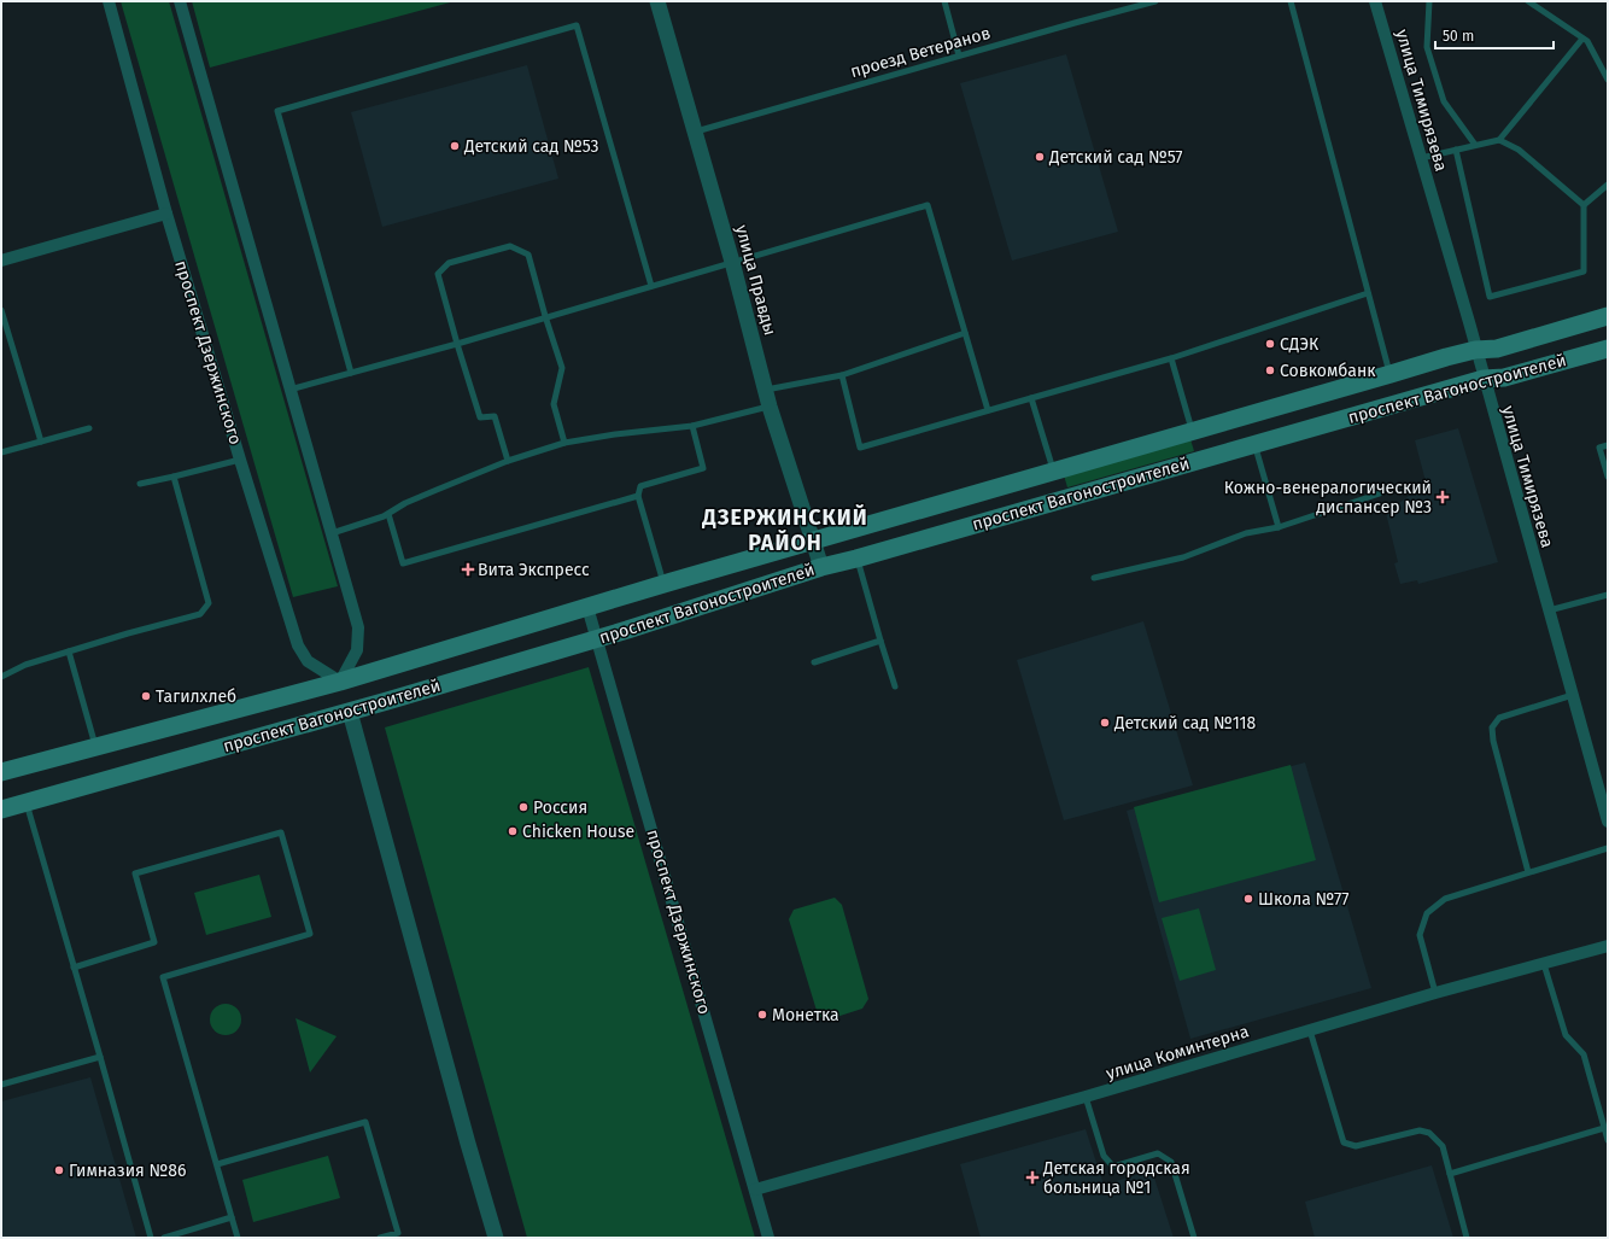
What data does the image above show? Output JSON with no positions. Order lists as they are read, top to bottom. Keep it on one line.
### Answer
{"streets":{"main road":["проспект Вагоностроителей"],"street":["улица Тимирязева","улица Правды","проспект Дзержинского","улица Коминтерна"],"lane":["проезд Ветеранов"]},"crossings":[["проезд Ветеранов","улица Правды"],["улица Тимирязева","проспект Вагоностроителей"],["улица Правды","проспект Вагоностроителей"],["проспект Дзержинского","проспект Вагоностроителей"],["проспект Дзержинского","улица Коминтерна"]],"districts":["ДЗЕРЖИНСКИЙ РАЙОН"],"places":{"other":["Детский сад №53","Детский сад №57","СДЭК","Совкомбанк","Тагилхлеб","Детский сад №118","Россия","Chicken House","Школа №77","Монетка","Гимназия №86"],"health":["Кожно-венералогический диспансер №3","Вита Экспресс","Детская городская больница №1"]},"scale_bar":"50 m"}
